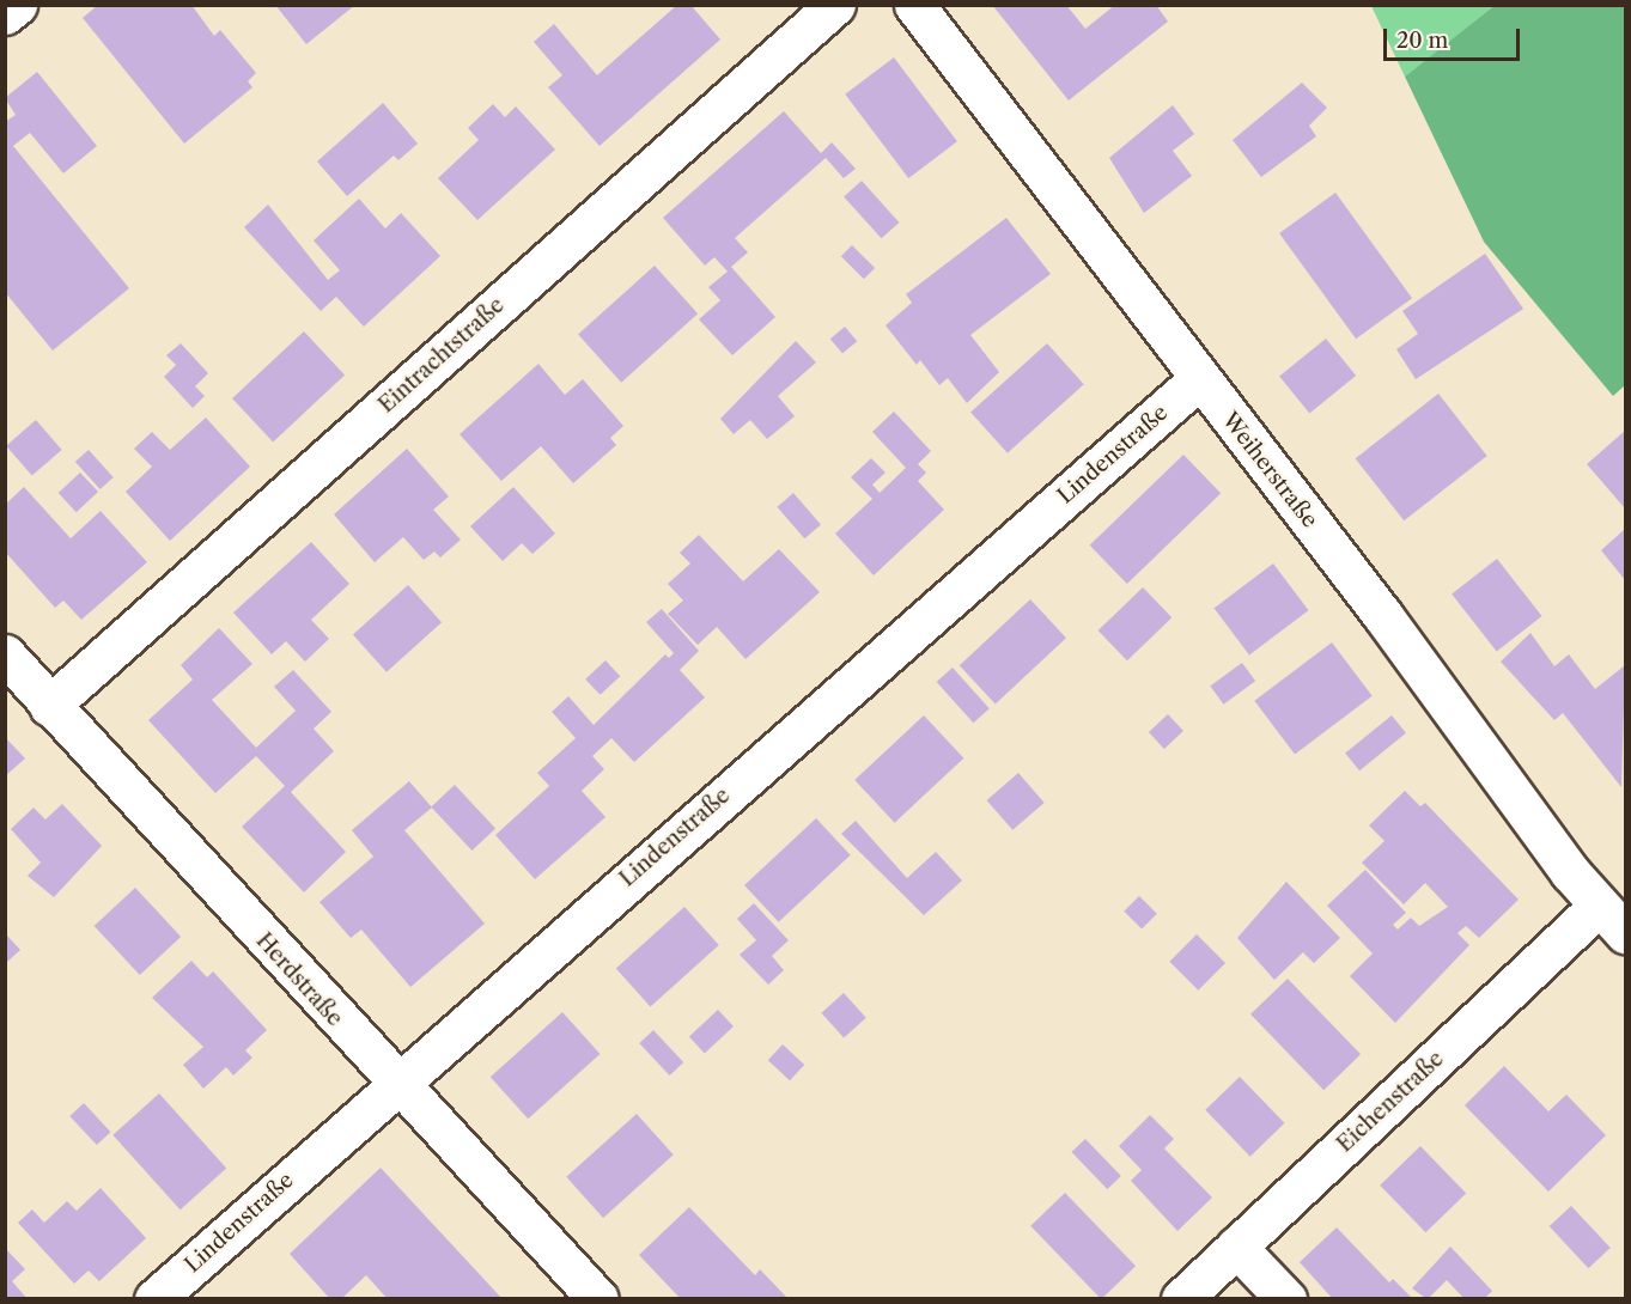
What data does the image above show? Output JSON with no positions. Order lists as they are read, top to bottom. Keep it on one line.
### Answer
{"streets":{"street":["Eintrachtstraße","Lindenstraße","Weiherstraße","Herdstraße","Eichenstraße"]},"crossings":[["Eintrachtstraße","Herdstraße"],["Lindenstraße","Weiherstraße"],["Lindenstraße","Herdstraße"],["Weiherstraße","Eichenstraße"]],"scale_bar":"20 m"}
